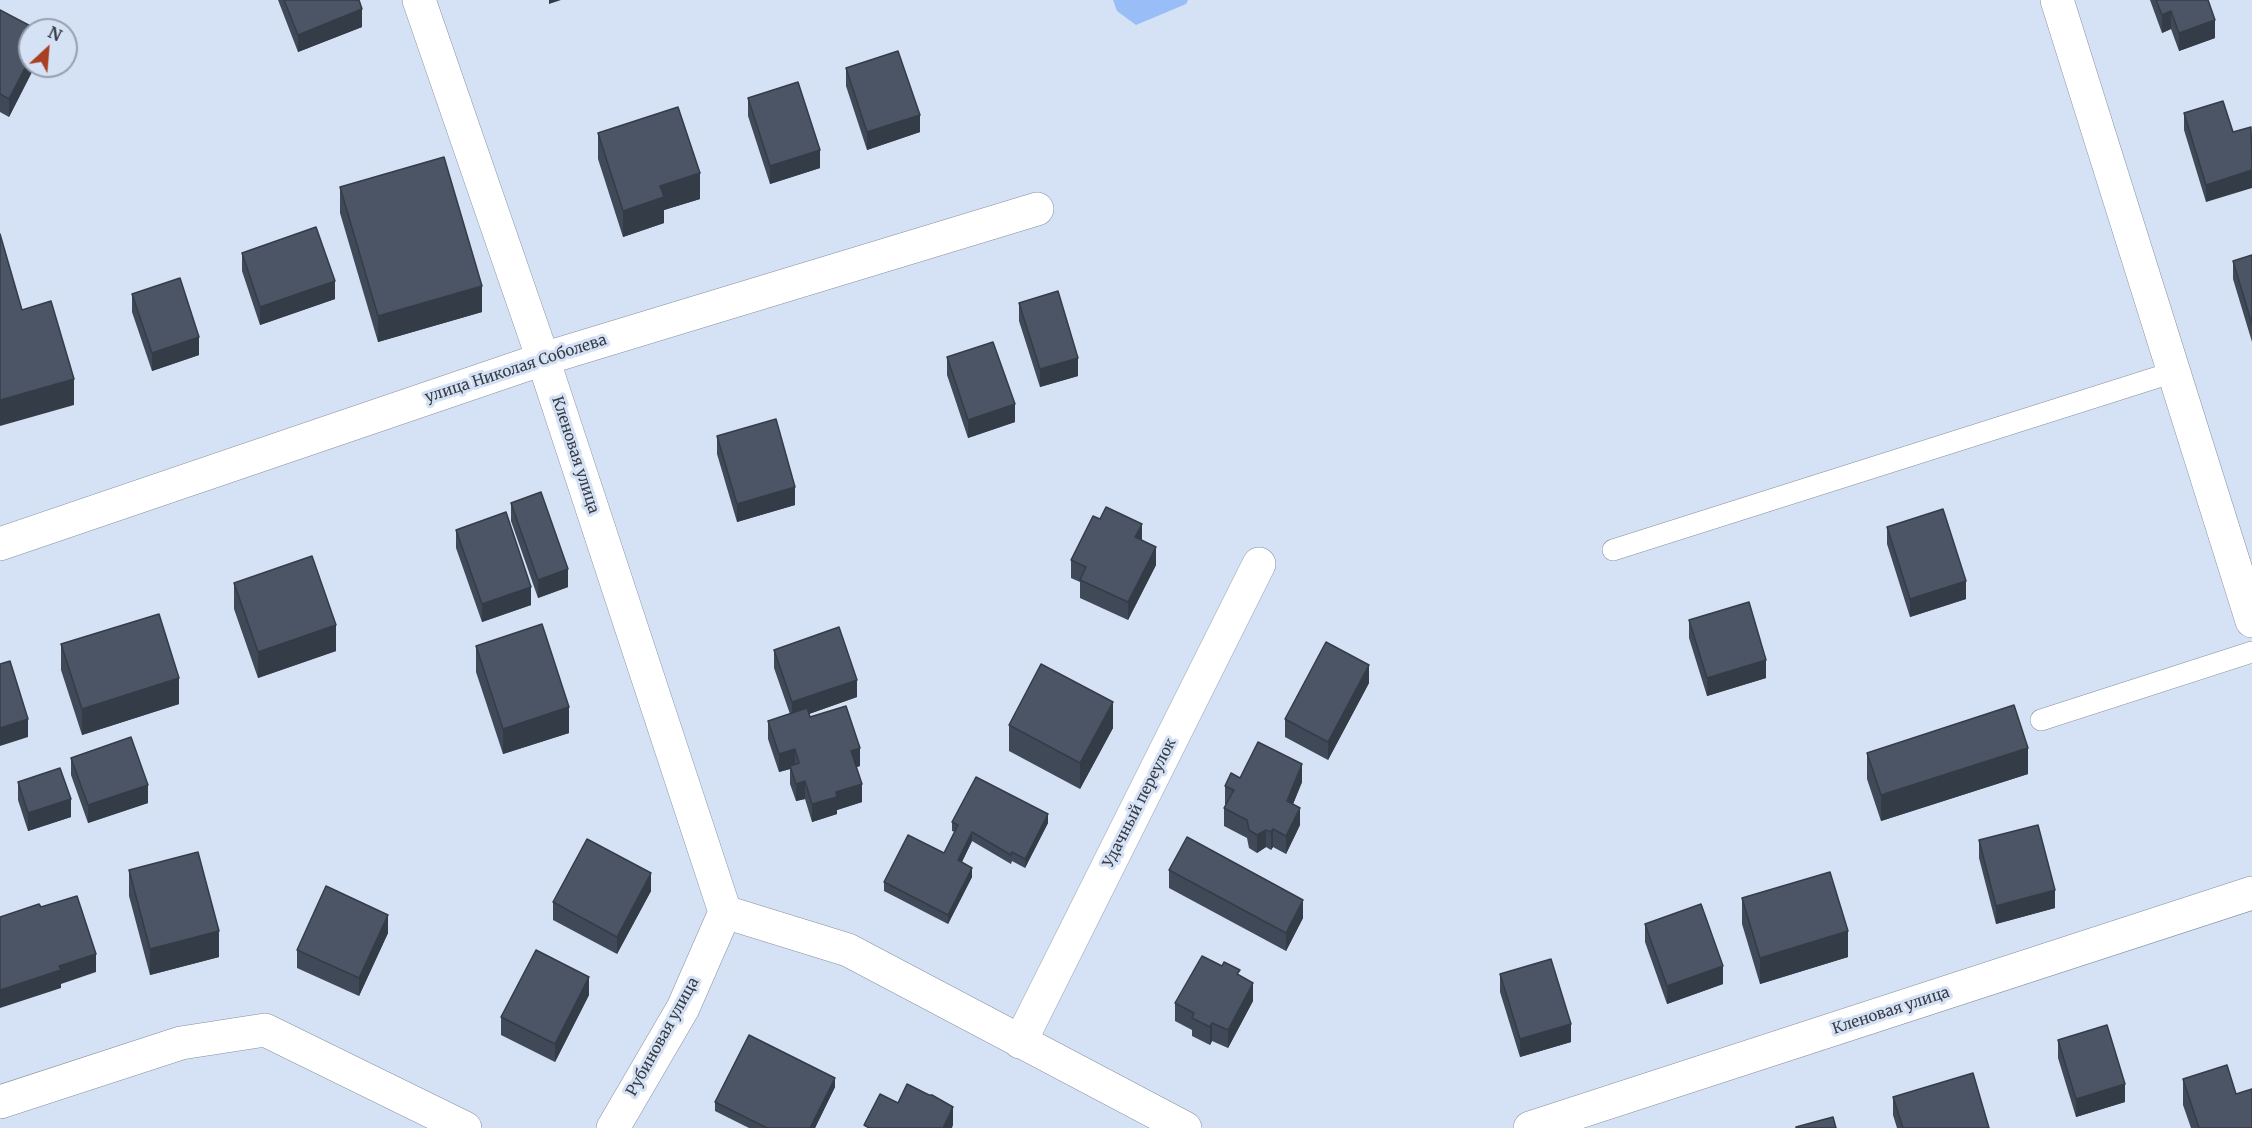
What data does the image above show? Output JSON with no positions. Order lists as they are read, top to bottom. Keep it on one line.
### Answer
{"streets":{"street":["улица Николая Соболева","Кленовая улица","Удачный переулок","Рубиновая улица"]},"crossings":[["улица Николая Соболева","Кленовая улица"],["Кленовая улица","Рубиновая улица"]],"north":"top right"}
